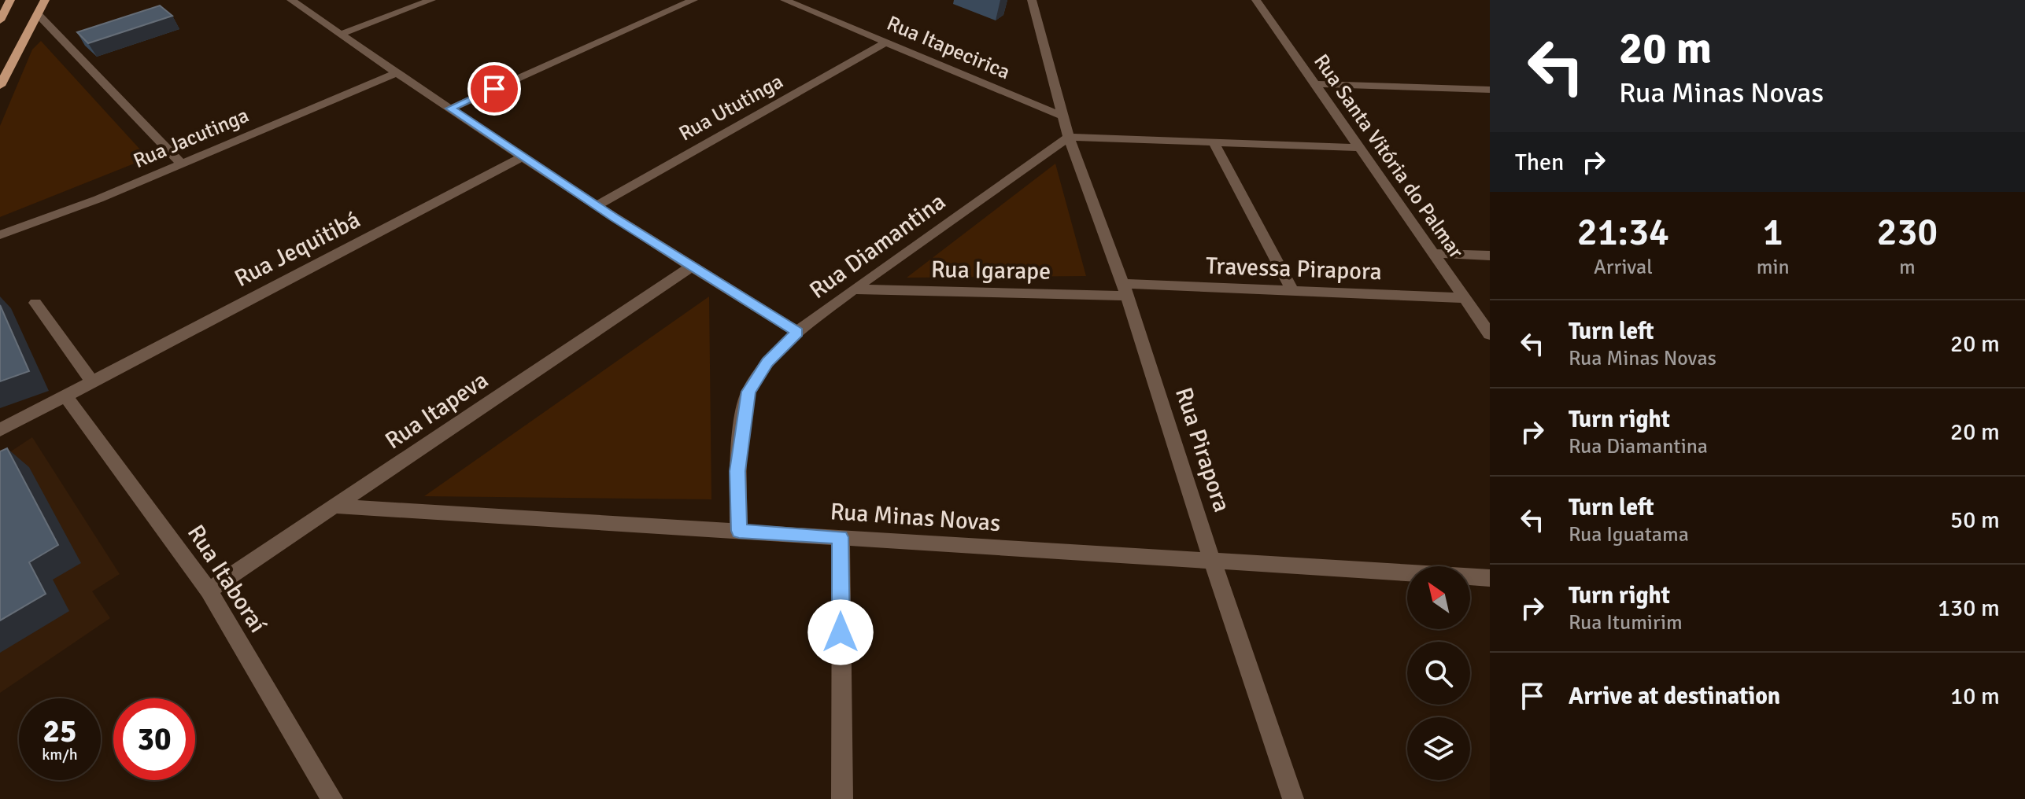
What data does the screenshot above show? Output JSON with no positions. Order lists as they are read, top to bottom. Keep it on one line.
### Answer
{"streets":{"street":["Rua Itapecirica","Rua Ututinga","Rua Jacutinga","Rua Santa Vitória do Palmar","Rua Diamantina","Rua Jequitibá","Travessa Pirapora","Rua Igarape","Rua Itapeva","Rua Pirapora","Rua Minas Novas","Rua Itaboraí"]},"crossings":[["Rua Itapecirica","Rua Ututinga"],["Rua Itapecirica","Rua Pirapora"],["Rua Santa Vitória do Palmar","Travessa Pirapora"],["Rua Diamantina","Rua Igarape"],["Rua Diamantina","Rua Pirapora"],["Rua Diamantina","Rua Minas Novas"],["Rua Jequitibá","Rua Itaboraí"],["Travessa Pirapora","Rua Igarape"],["Travessa Pirapora","Rua Pirapora"],["Rua Igarape","Rua Pirapora"],["Rua Itapeva","Rua Minas Novas"],["Rua Itapeva","Rua Itaboraí"],["Rua Pirapora","Rua Minas Novas"]],"north":"top left","page":{"turn":["20 m","Rua Minas Novas"],"then":"Then","eta":["21:34","Arrival","1","min","230","m"],"list":[{"name":"Turn left","note":"Rua Minas Novas","value":"20 m"},{"name":"Turn right","note":"Rua Diamantina","value":"20 m"},{"name":"Turn left","note":"Rua Iguatama","value":"50 m"},{"name":"Turn right","note":"Rua Itumirim","value":"130 m"},{"name":"Arrive at destination","value":"10 m"}],"speed":"25 km/h","limit":"30"}}
